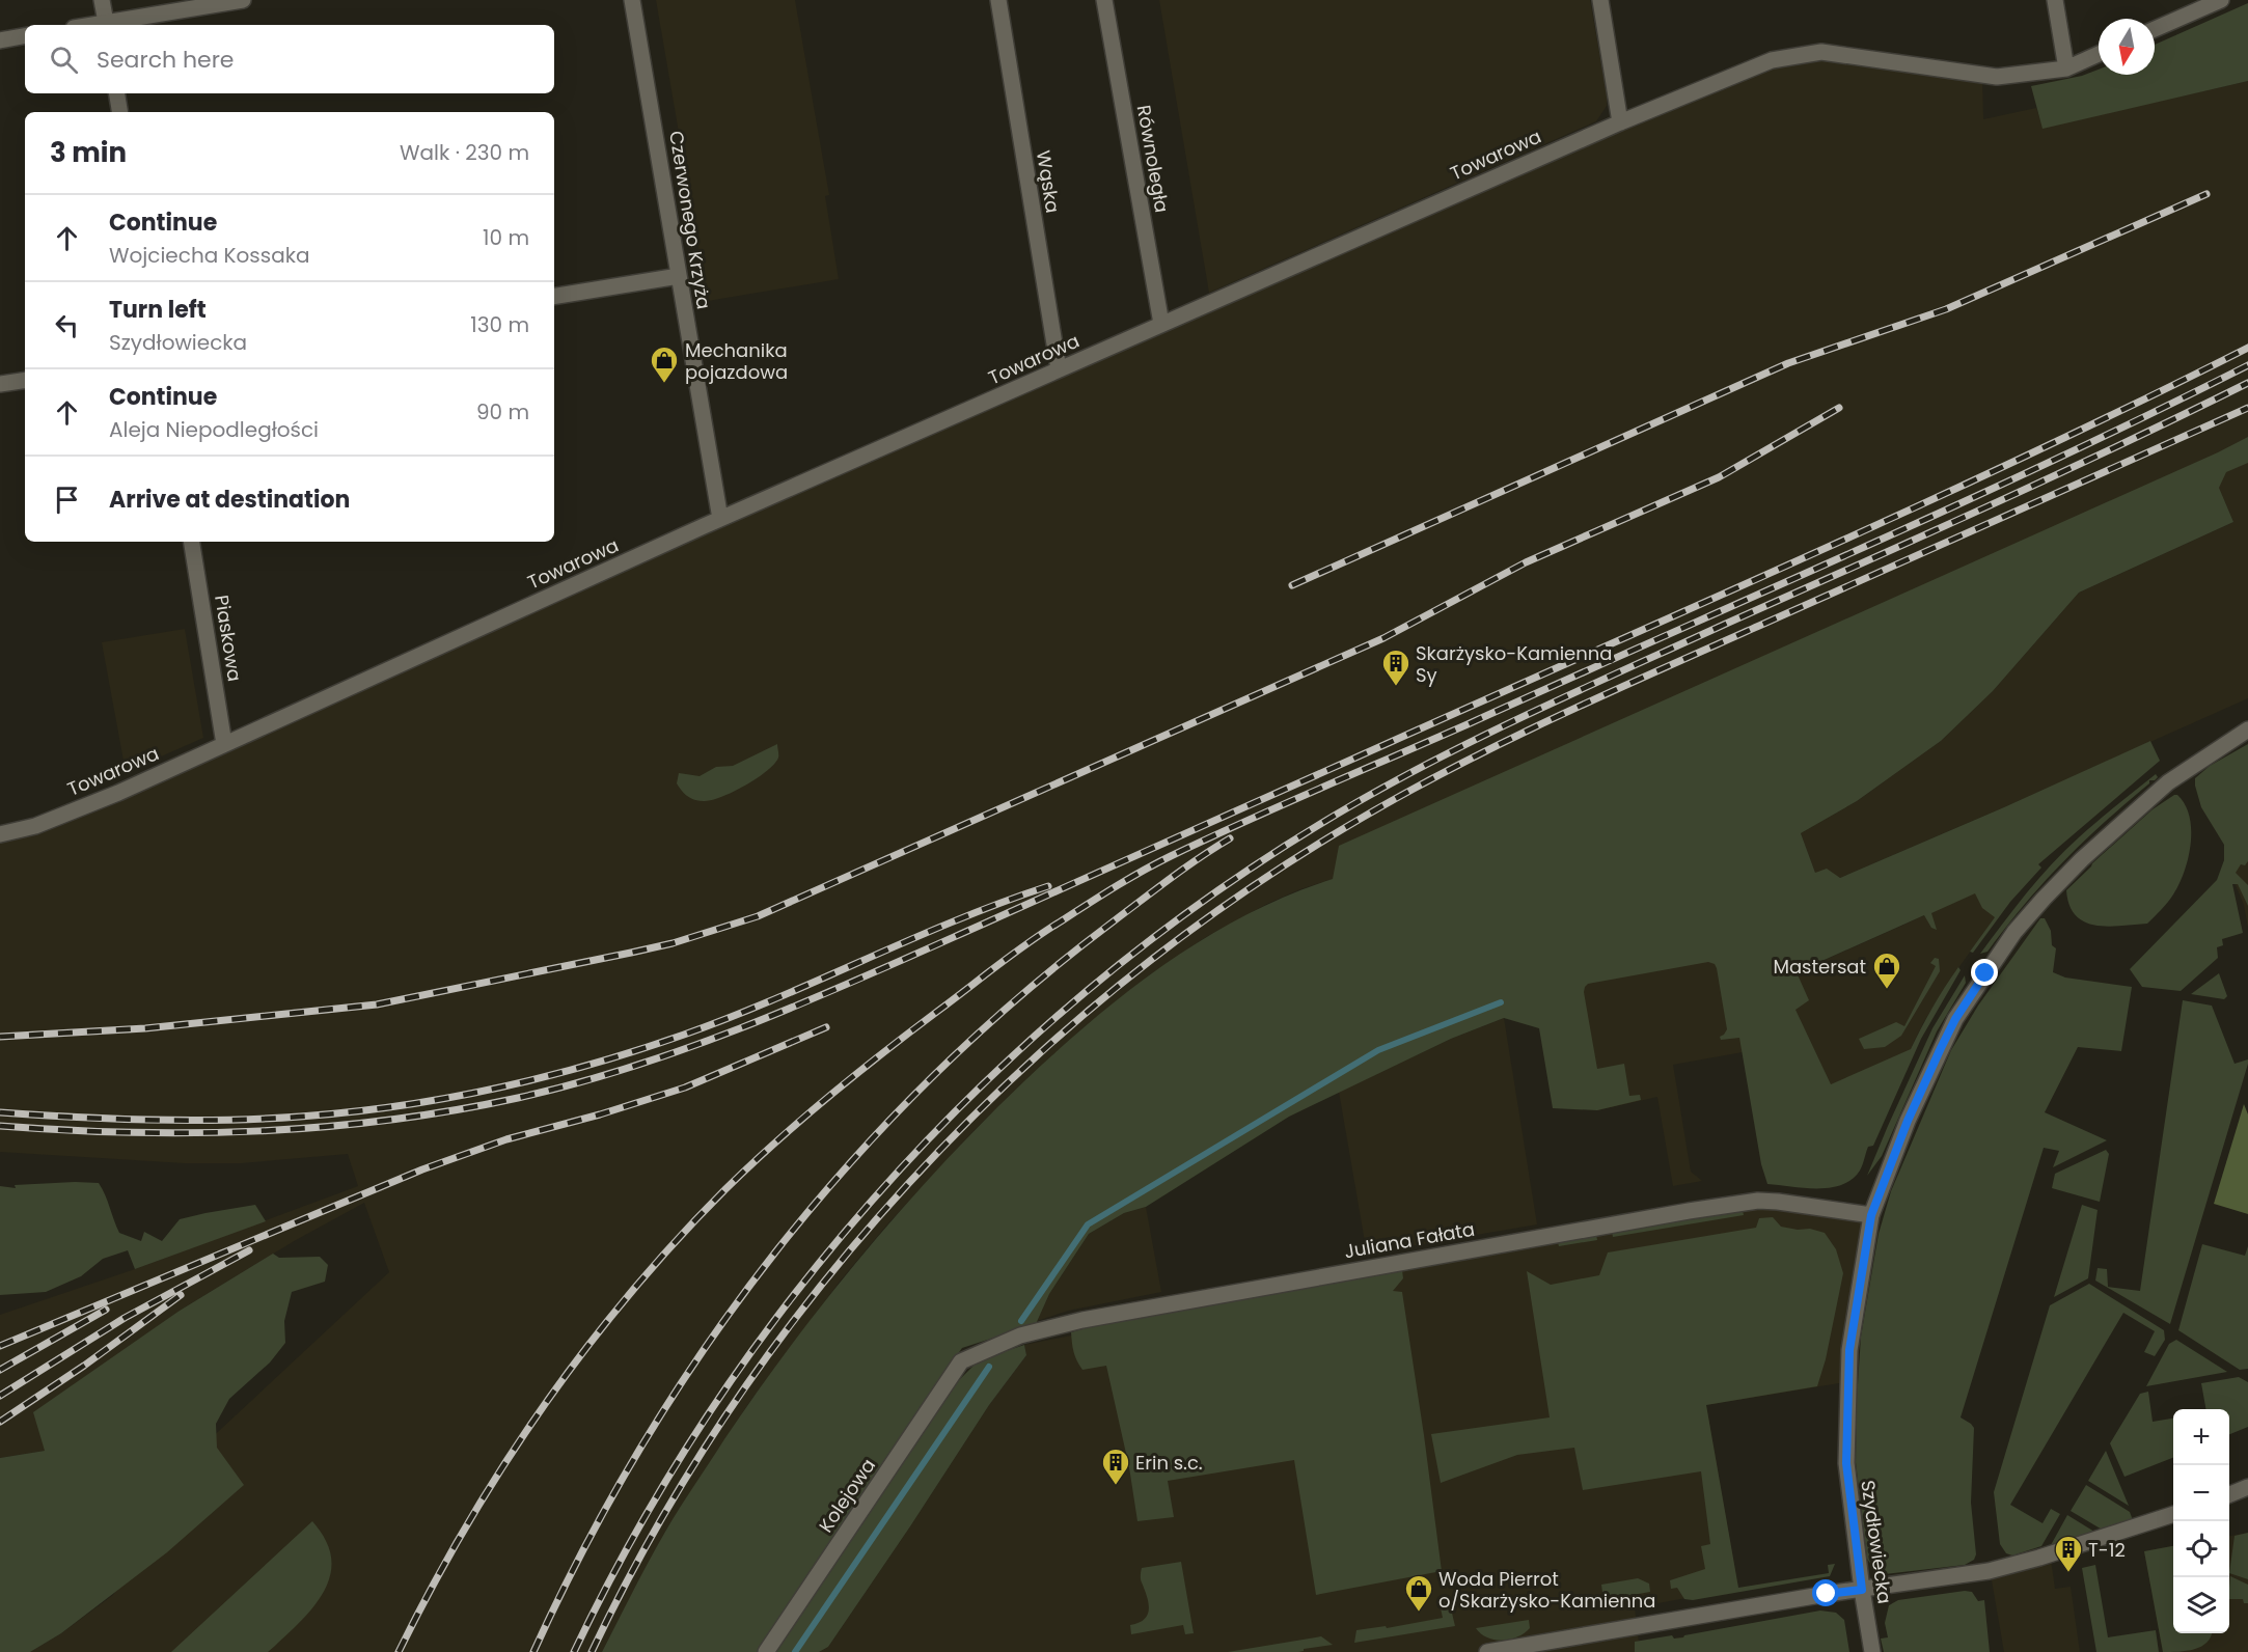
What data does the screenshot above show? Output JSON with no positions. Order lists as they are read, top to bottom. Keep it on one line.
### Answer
{"streets":{"street":["Towarowa","Równoległa","Wąska","Czerwonego Krzyża","Piaskowa","Juliana Fałata","Kolejowa","Szydłowiecka"]},"crossings":[["Towarowa","Równoległa"],["Towarowa","Wąska"],["Towarowa","Czerwonego Krzyża"],["Towarowa","Piaskowa"],["Juliana Fałata","Kolejowa"],["Juliana Fałata","Szydłowiecka"]],"places":{"shop":["Mechanika pojazdowa","Mastersat","Woda Pierrot o/Skarżysko-Kamienna"],"building":["Skarżysko-Kamienna Sy","Erin s.c.","T-12"]},"north":"bottom","page":{"search":"Search here","heading":["3 min","Walk · 230 m"],"list":[["Continue","Wojciecha Kossaka","10 m"],["Turn left","Szydłowiecka","130 m"],["Continue","Aleja Niepodległości","90 m"],"Arrive at destination"],"map_buttons":["+","−"]}}
